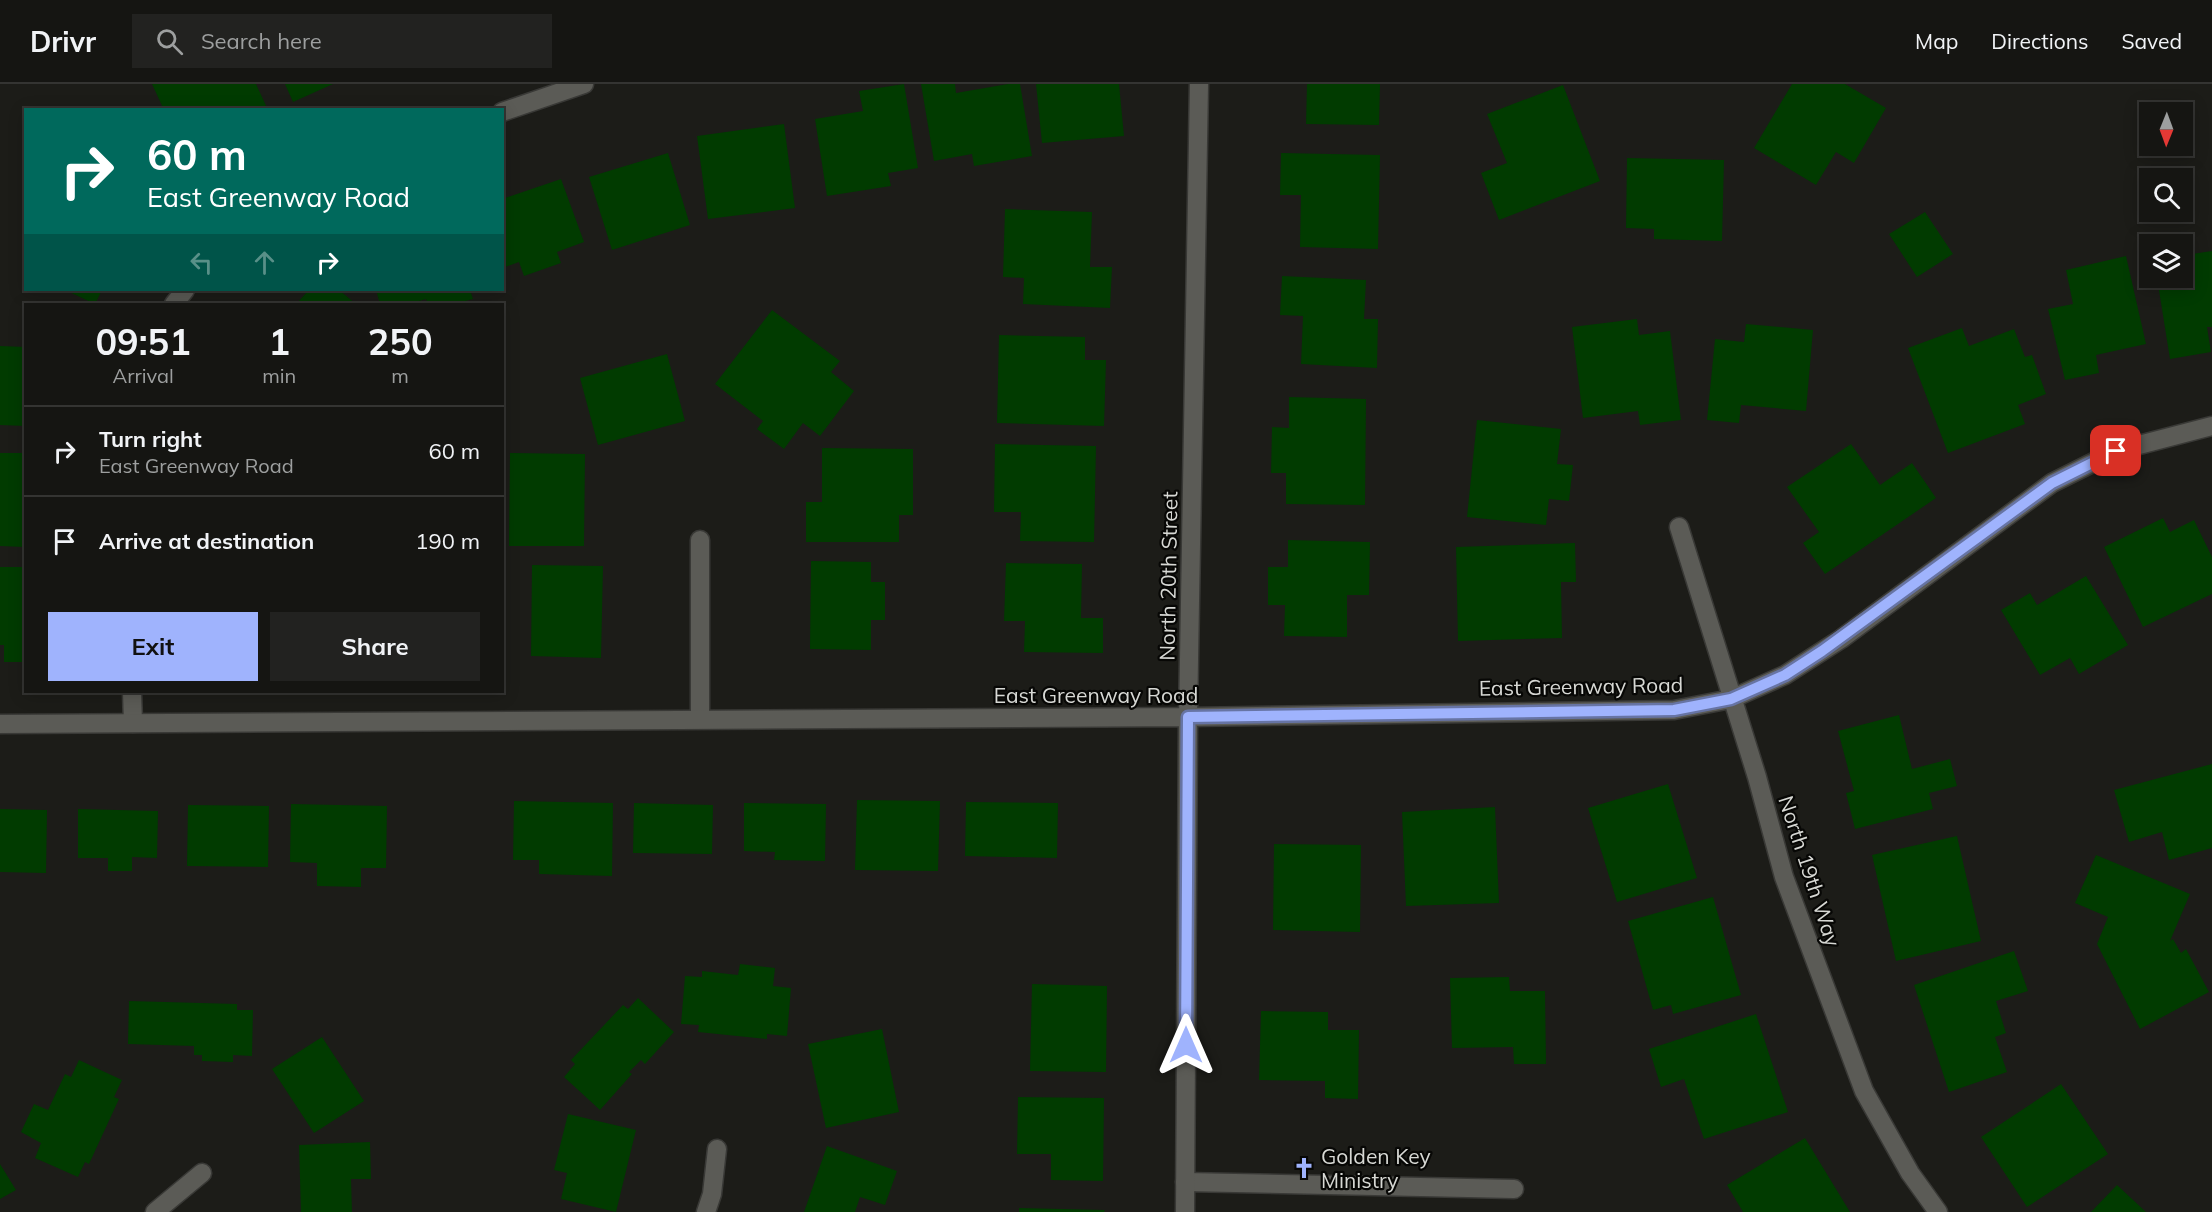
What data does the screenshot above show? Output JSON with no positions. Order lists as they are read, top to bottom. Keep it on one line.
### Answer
{"streets":{"street":["North 20th Street","East Greenway Road","North 19th Way"]},"crossings":[["North 20th Street","East Greenway Road"],["East Greenway Road","North 19th Way"]],"places":{"church":["Golden Key Ministry"]},"north":"bottom","page":{"header":"Drivr","search":"Search here","nav":["Map","Directions","Saved"],"turn":["60 m","East Greenway Road"],"eta":["09:51","Arrival","1","min","250","m"],"list":[{"name":"Turn right","note":"East Greenway Road","value":"60 m"},{"name":"Arrive at destination","value":"190 m"}],"buttons":["Exit","Share"]}}
